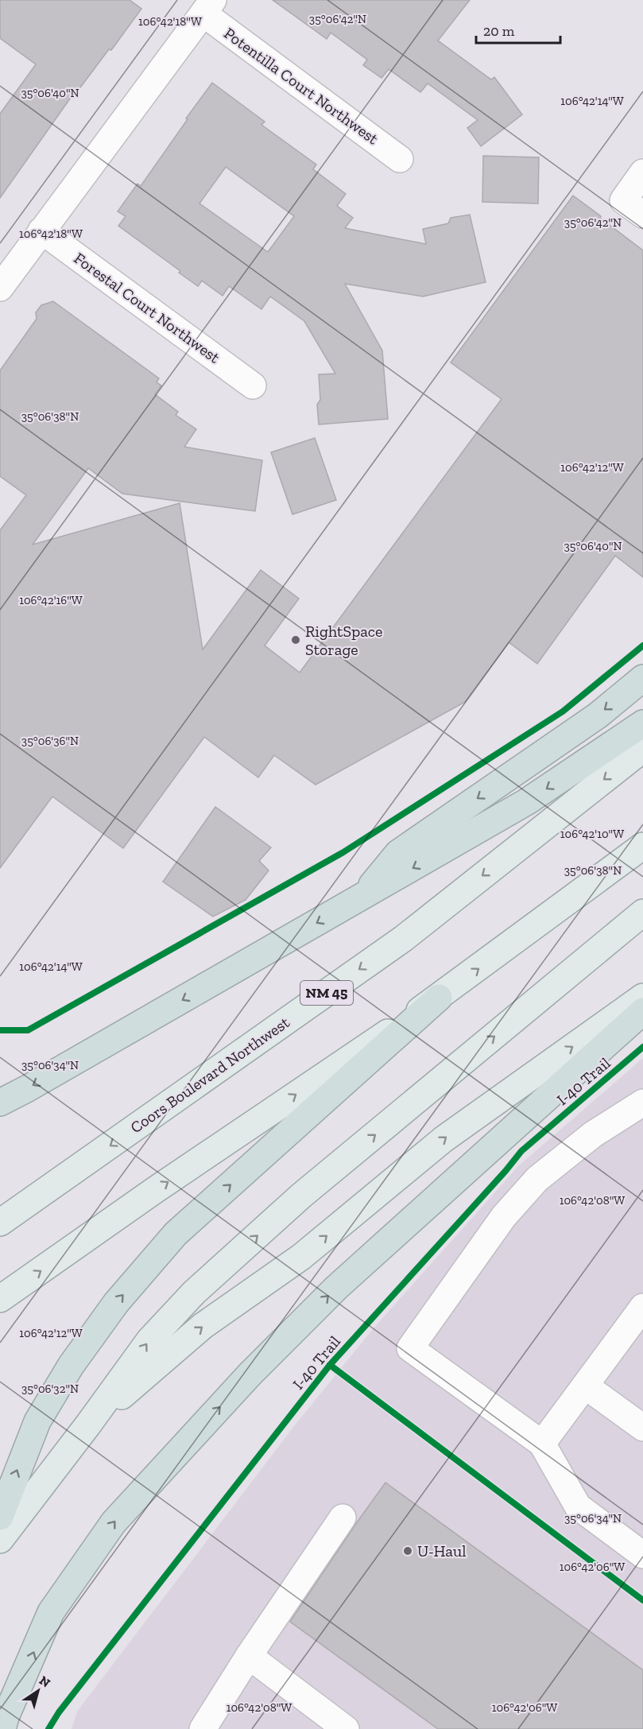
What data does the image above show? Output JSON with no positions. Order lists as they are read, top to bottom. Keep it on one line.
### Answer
{"streets":{"main road":["NM 45","Coors Boulevard Northwest"],"street":["Potentilla Court Northwest","Forestal Court Northwest"],"cycle path":["I-40 Trail"]},"places":["RightSpace Storage","U-Haul"],"scale_bar":"20 m","north":"top right","coordinates":["35°06'42\"N","106°42'18\"W","35°06'40\"N","106°42'14\"W","35°06'38\"N","106°42'12\"W","106°42'16\"W","35°06'36\"N","106°42'10\"W","35°06'34\"N","106°42'08\"W","35°06'32\"N","106°42'06\"W"]}
